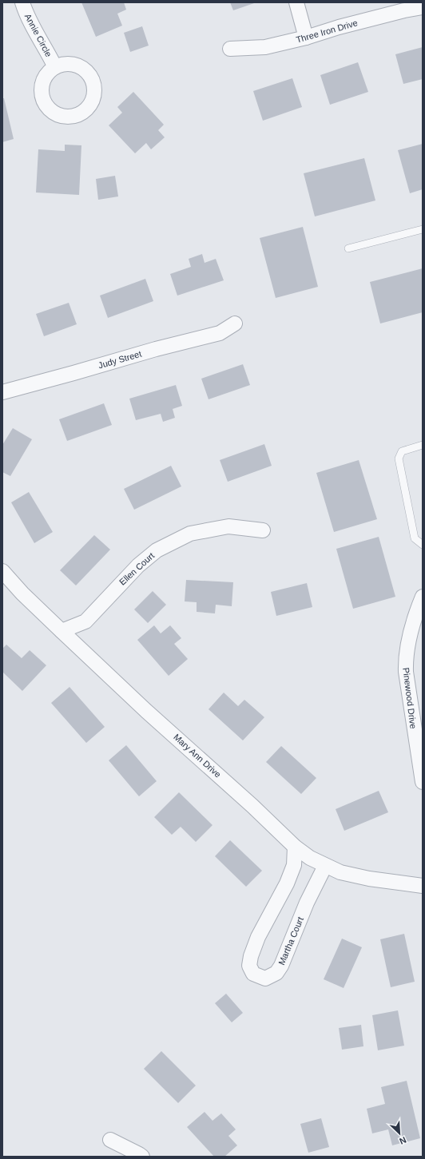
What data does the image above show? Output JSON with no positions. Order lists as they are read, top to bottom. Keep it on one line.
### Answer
{"streets":{"street":["Three Iron Drive","Annie Circle","Judy Street","Ellen Court","Pinewood Drive","Mary Ann Drive","Martha Court"]},"crossings":[["Ellen Court","Mary Ann Drive"],["Mary Ann Drive","Martha Court"]],"north":"bottom right"}
